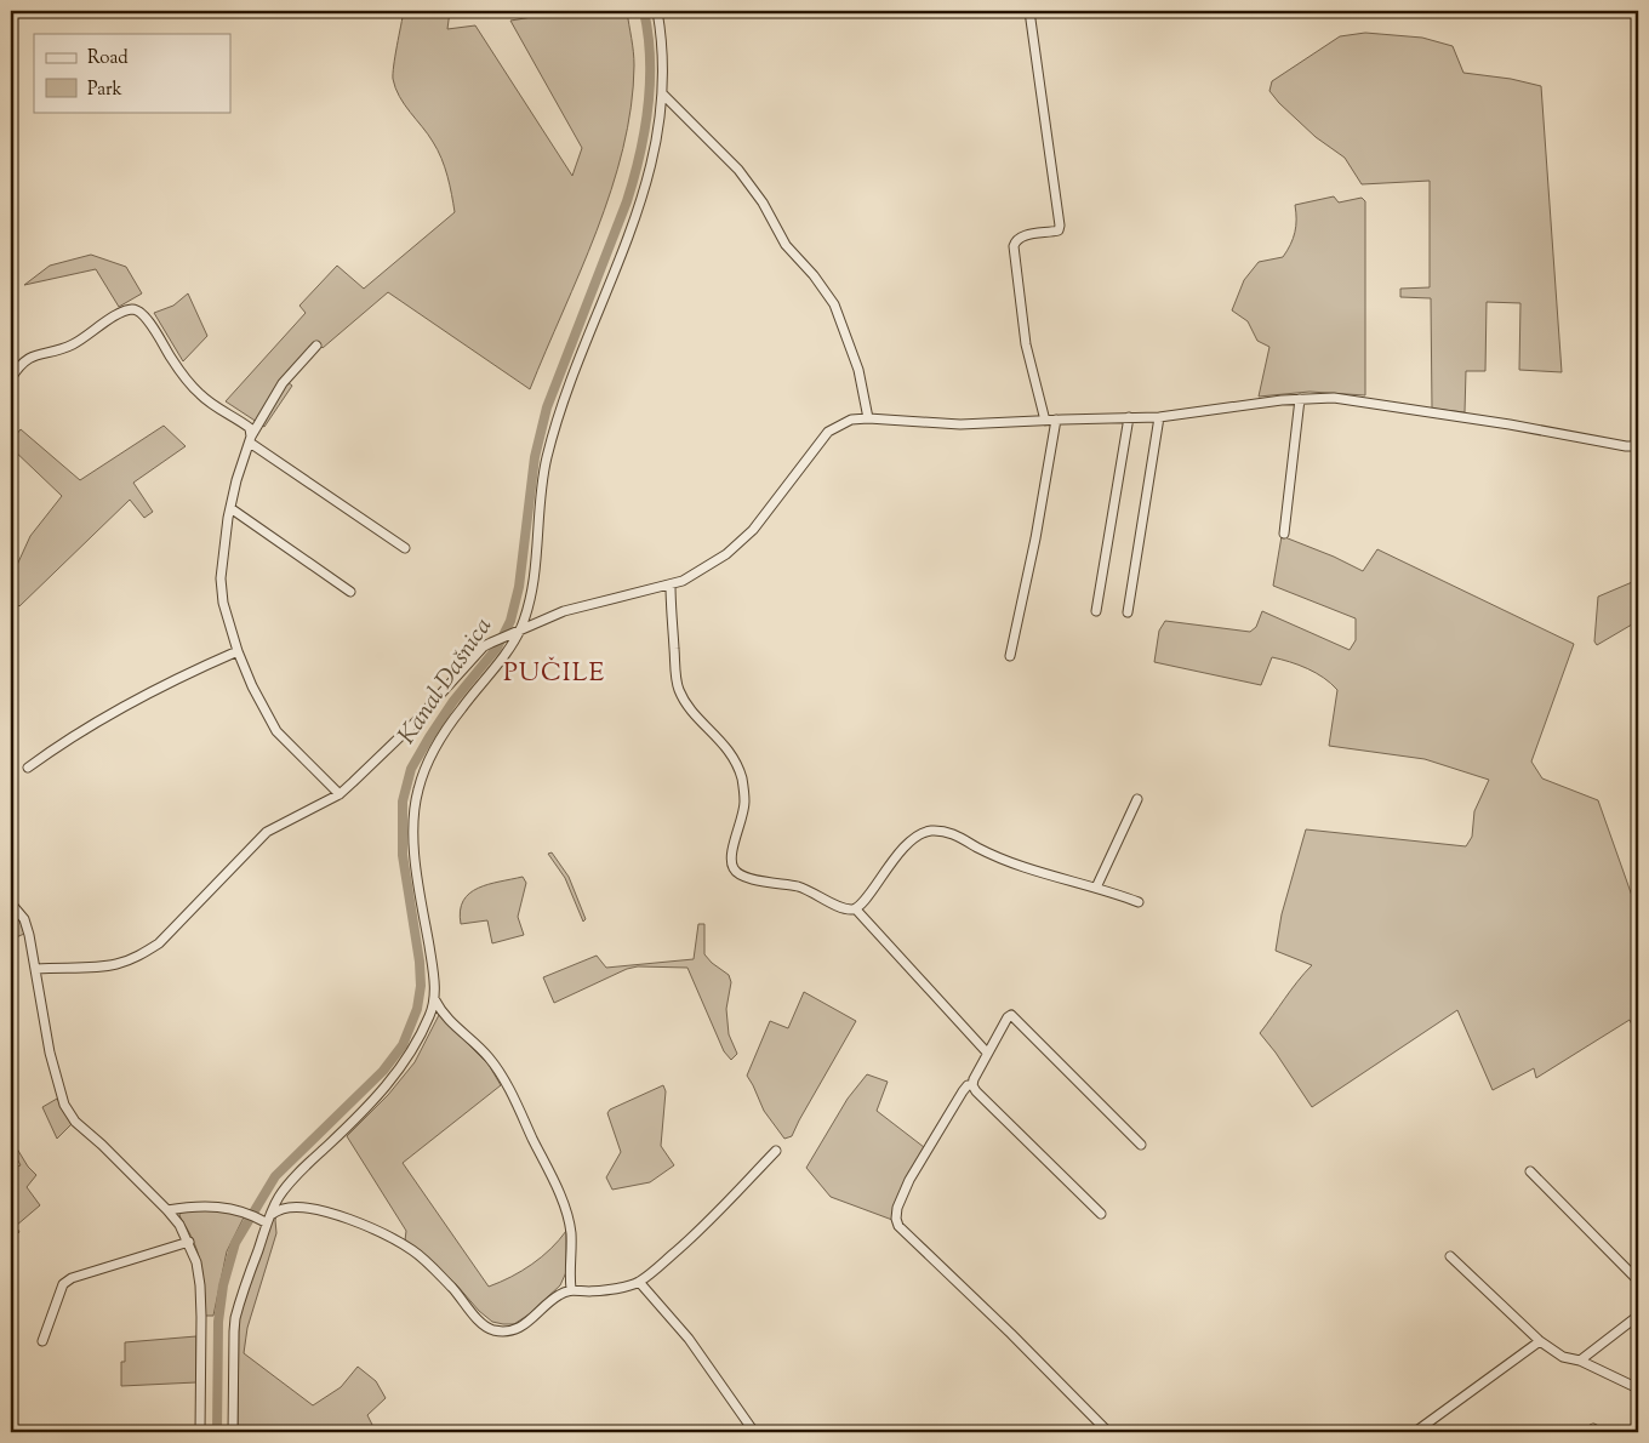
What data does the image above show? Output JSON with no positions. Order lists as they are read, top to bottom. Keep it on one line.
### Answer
{"districts":["PUČILE"],"water":["Kanal Dašnica"],"legend":["Road","Park"]}
